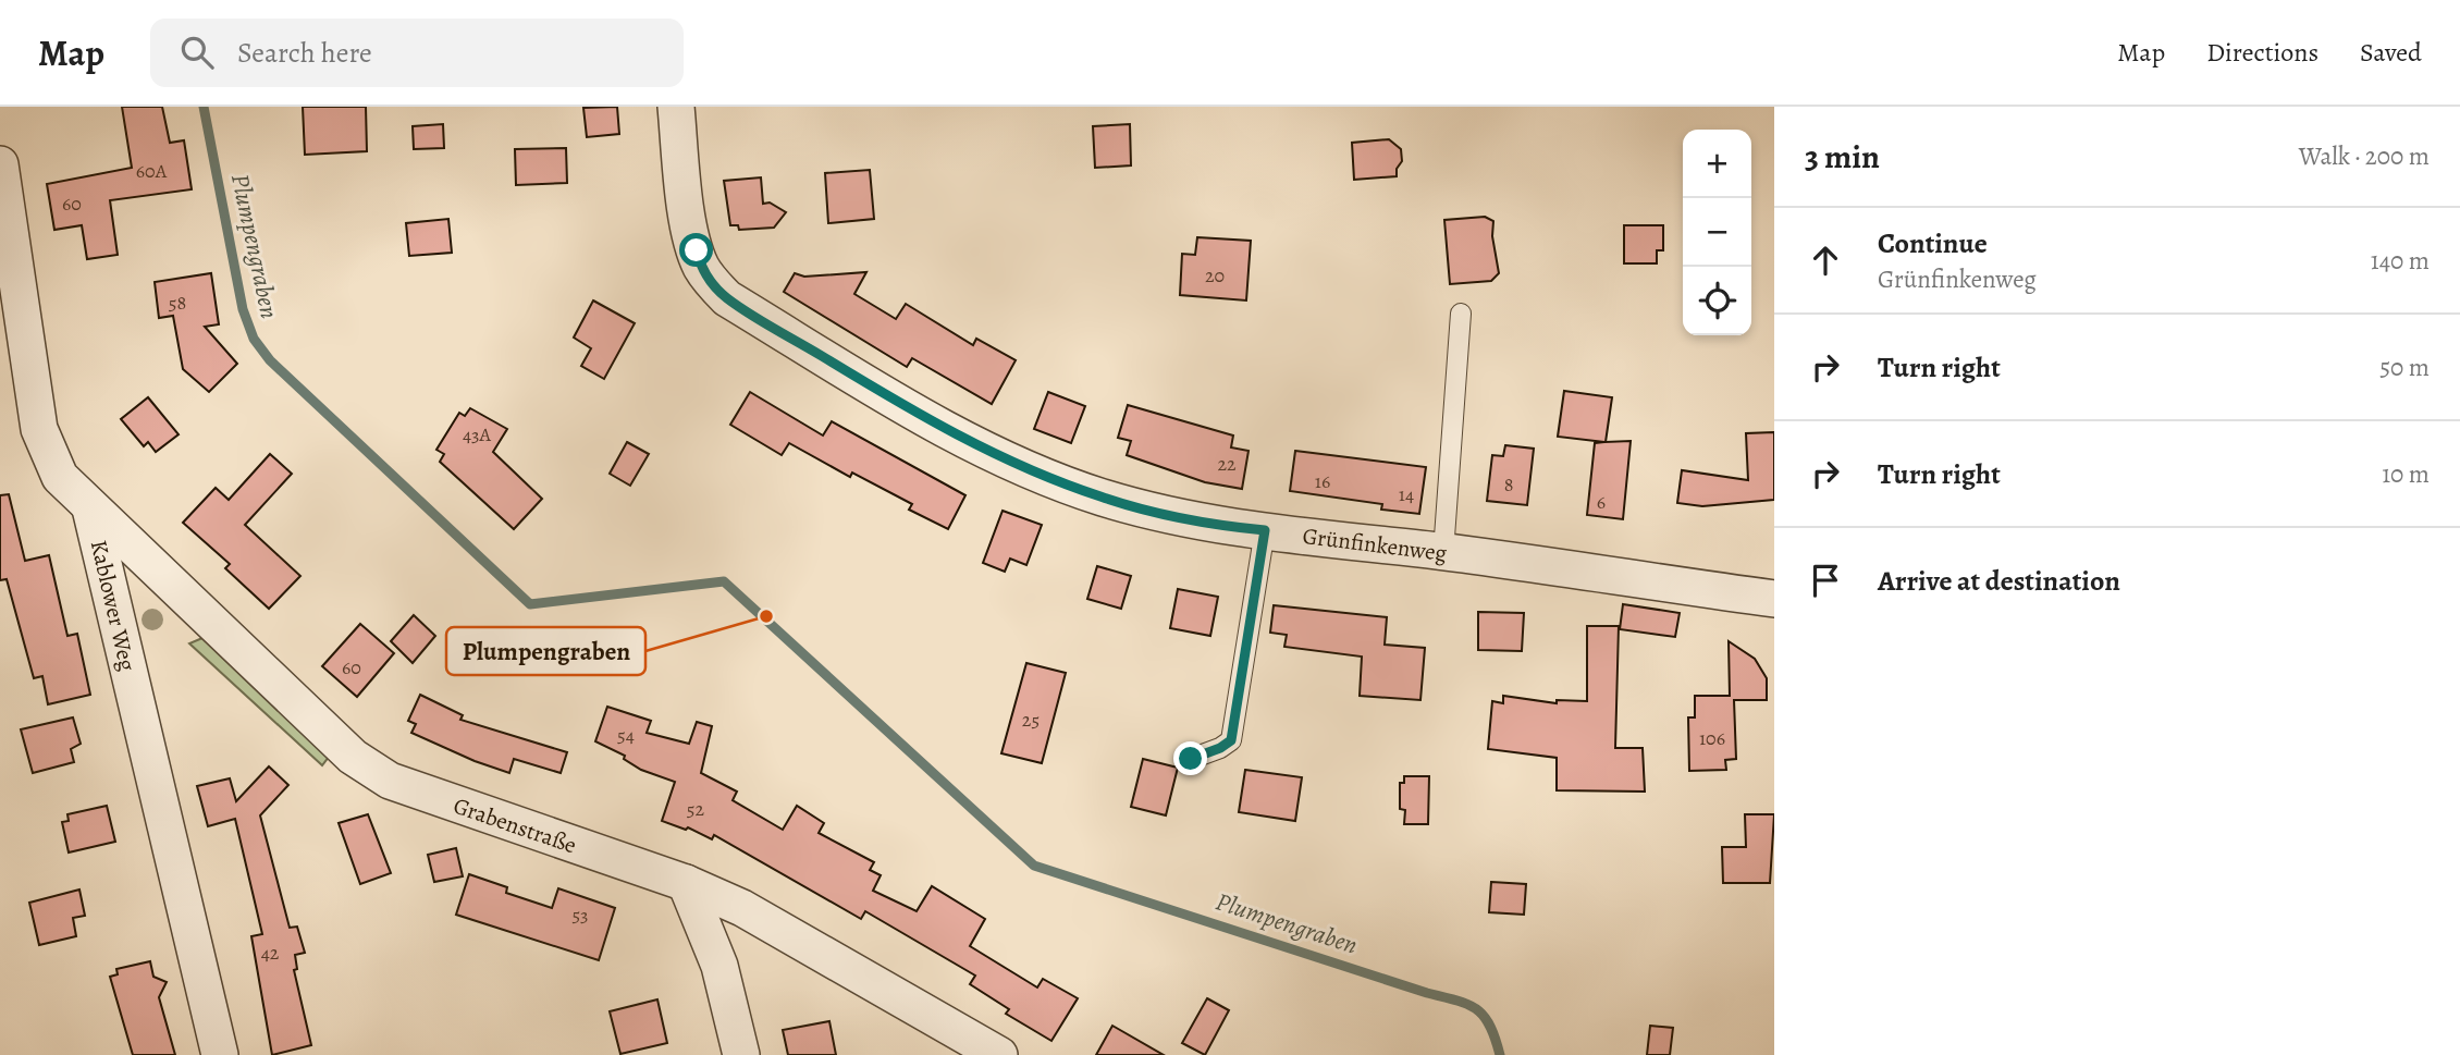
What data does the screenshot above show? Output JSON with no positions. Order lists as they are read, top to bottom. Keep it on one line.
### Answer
{"streets":{"street":["Grünfinkenweg","Kablower Weg","Grabenstraße"]},"crossings":[["Kablower Weg","Grabenstraße"]],"water":["Plumpengraben"],"places":["Plumpengraben"],"house_numbers":["60A","60","20","58","43A","22","16","8","14","6","60","25","54","106","52","53","42"],"page":{"header":"Map","search":"Search here","nav":["Map","Directions","Saved"],"heading":["3 min","Walk · 200 m"],"map_buttons":["+","−"],"list":[["Continue","Grünfinkenweg","140 m"],["Turn right","50 m"],["Turn right","10 m"],"Arrive at destination"]}}
